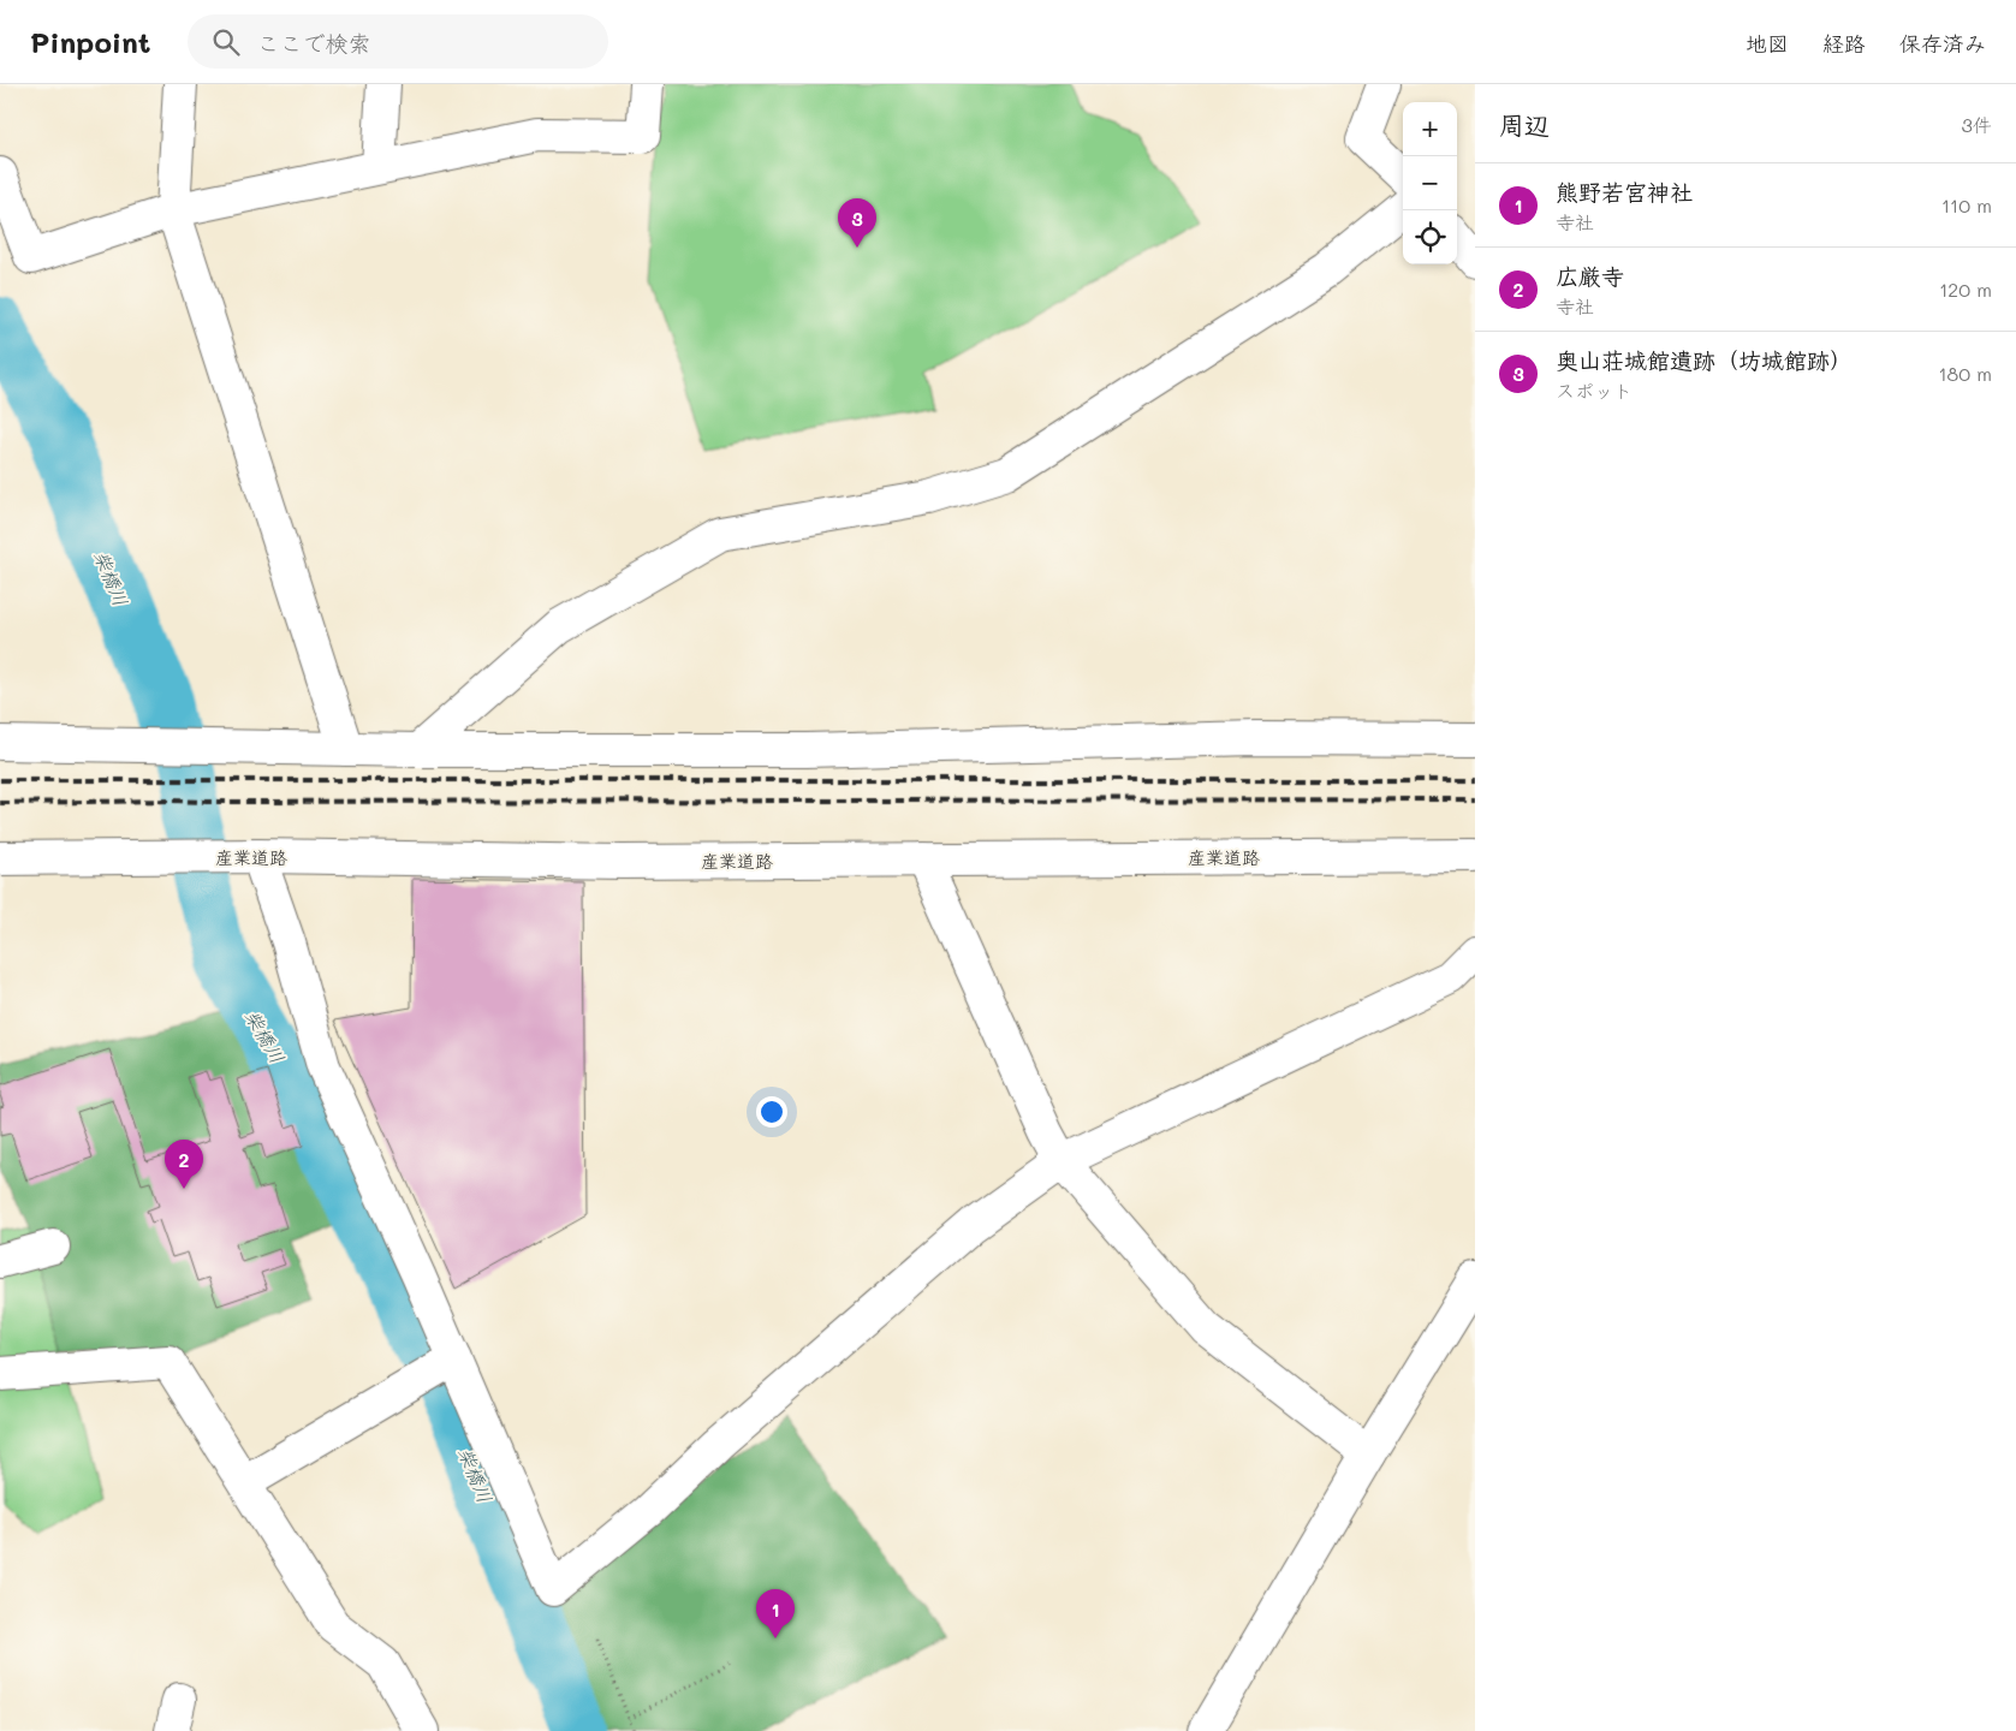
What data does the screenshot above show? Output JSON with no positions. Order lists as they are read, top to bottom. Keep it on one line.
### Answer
{"streets":{"street":["産業道路"]},"water":["柴橋川"],"page":{"header":"Pinpoint","search":"ここで検索","nav":["地図","経路","保存済み"],"heading":["周辺","3件"],"map_buttons":["+","−"],"list":[{"mark":"1","name":"熊野若宮神社","note":"寺社","value":"110 m"},{"mark":"2","name":"広厳寺","note":"寺社","value":"120 m"},{"mark":"3","name":"奥山荘城館遺跡（坊城館跡）","note":"スポット","value":"180 m"}],"pins":["3","2","1"]}}
